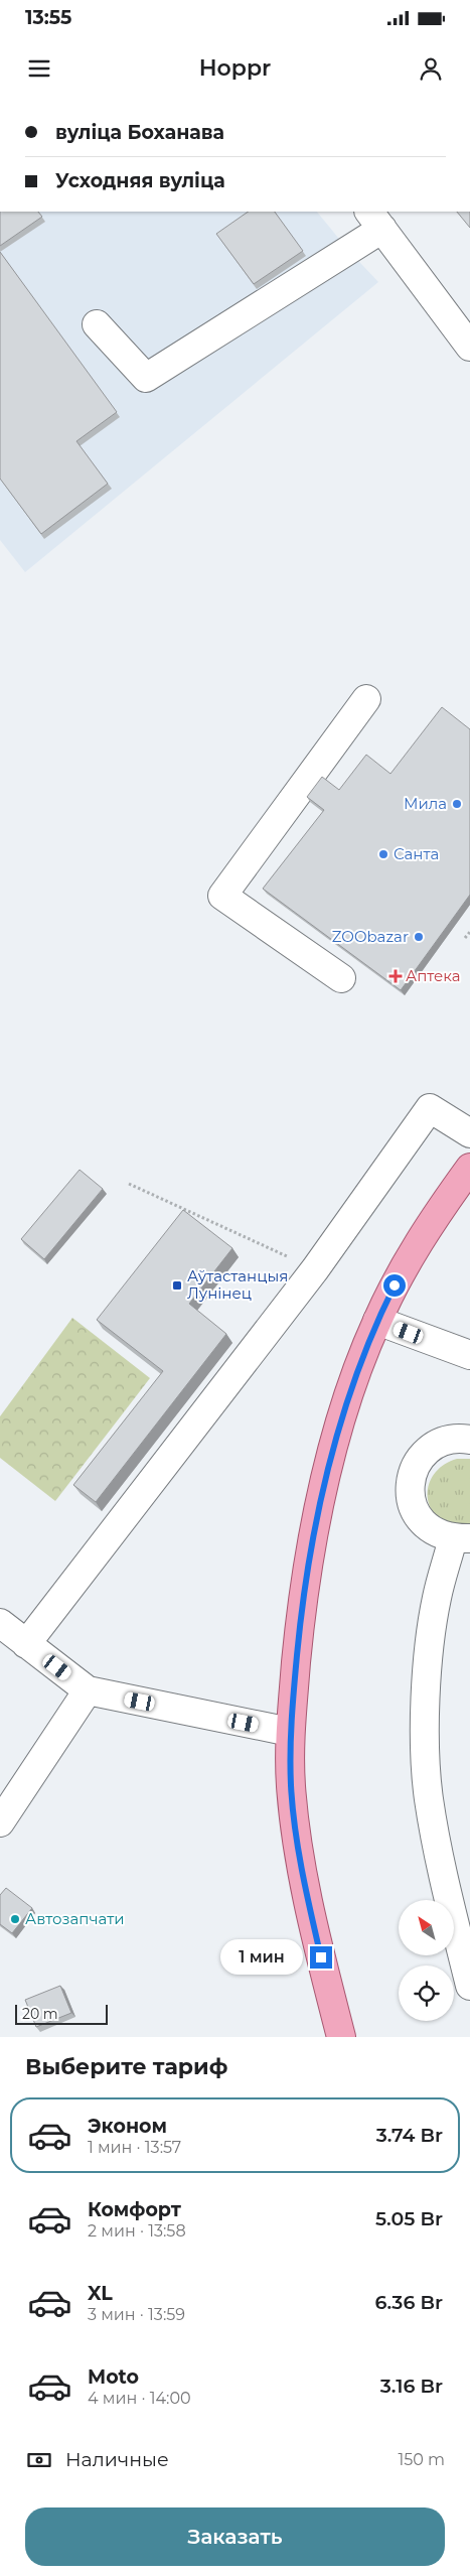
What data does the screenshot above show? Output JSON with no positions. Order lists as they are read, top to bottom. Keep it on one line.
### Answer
{"places":{"other":["Мила","Санта","ZOObazar","Автозапчати"],"health":["Аптека"],"transit":["Аўтастанцыя Лунінец"]},"scale_bar":"20 m","north":"top left","page":{"status":"13:55","header":"Hoppr","banner":["вуліца Боханава","Усходняя вуліца"],"bubble":"1 мин","scale":"20 m","heading":"Выберите тариф","list":[{"name":"Эконом","note":"1 мин · 13:57","value":"3.74 Br"},{"name":"Комфорт","note":"2 мин · 13:58","value":"5.05 Br"},{"name":"XL","note":"3 мин · 13:59","value":"6.36 Br"},{"name":"Moto","note":"4 мин · 14:00","value":"3.16 Br"}],"pay":["Наличные","150 m"],"buttons":"Заказать"}}
